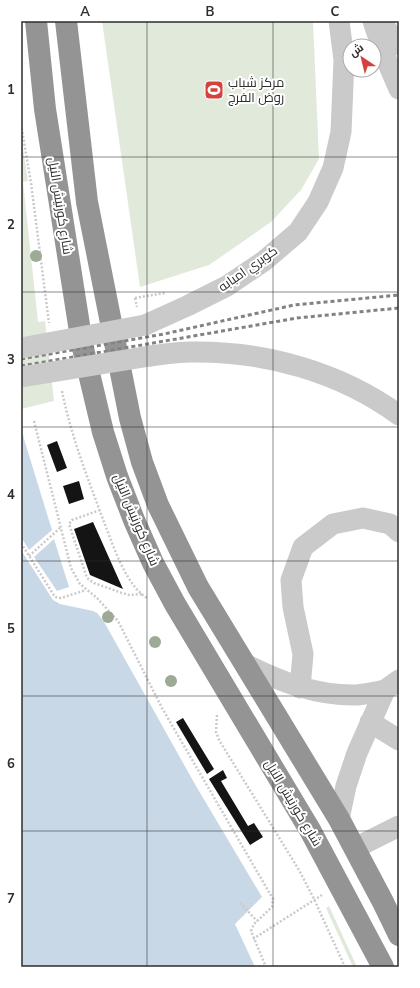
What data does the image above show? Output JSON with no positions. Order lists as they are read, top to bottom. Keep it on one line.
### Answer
{"streets":{"highway":["شارع كورنيش النيل"],"street":["كوبري امبابه"]},"places":{"sports":["مركز شباب روض الفرج"]},"north":"top left","grid":{"columns":["A","B","C"],"rows":["1","2","3","4","5","6","7"]}}
